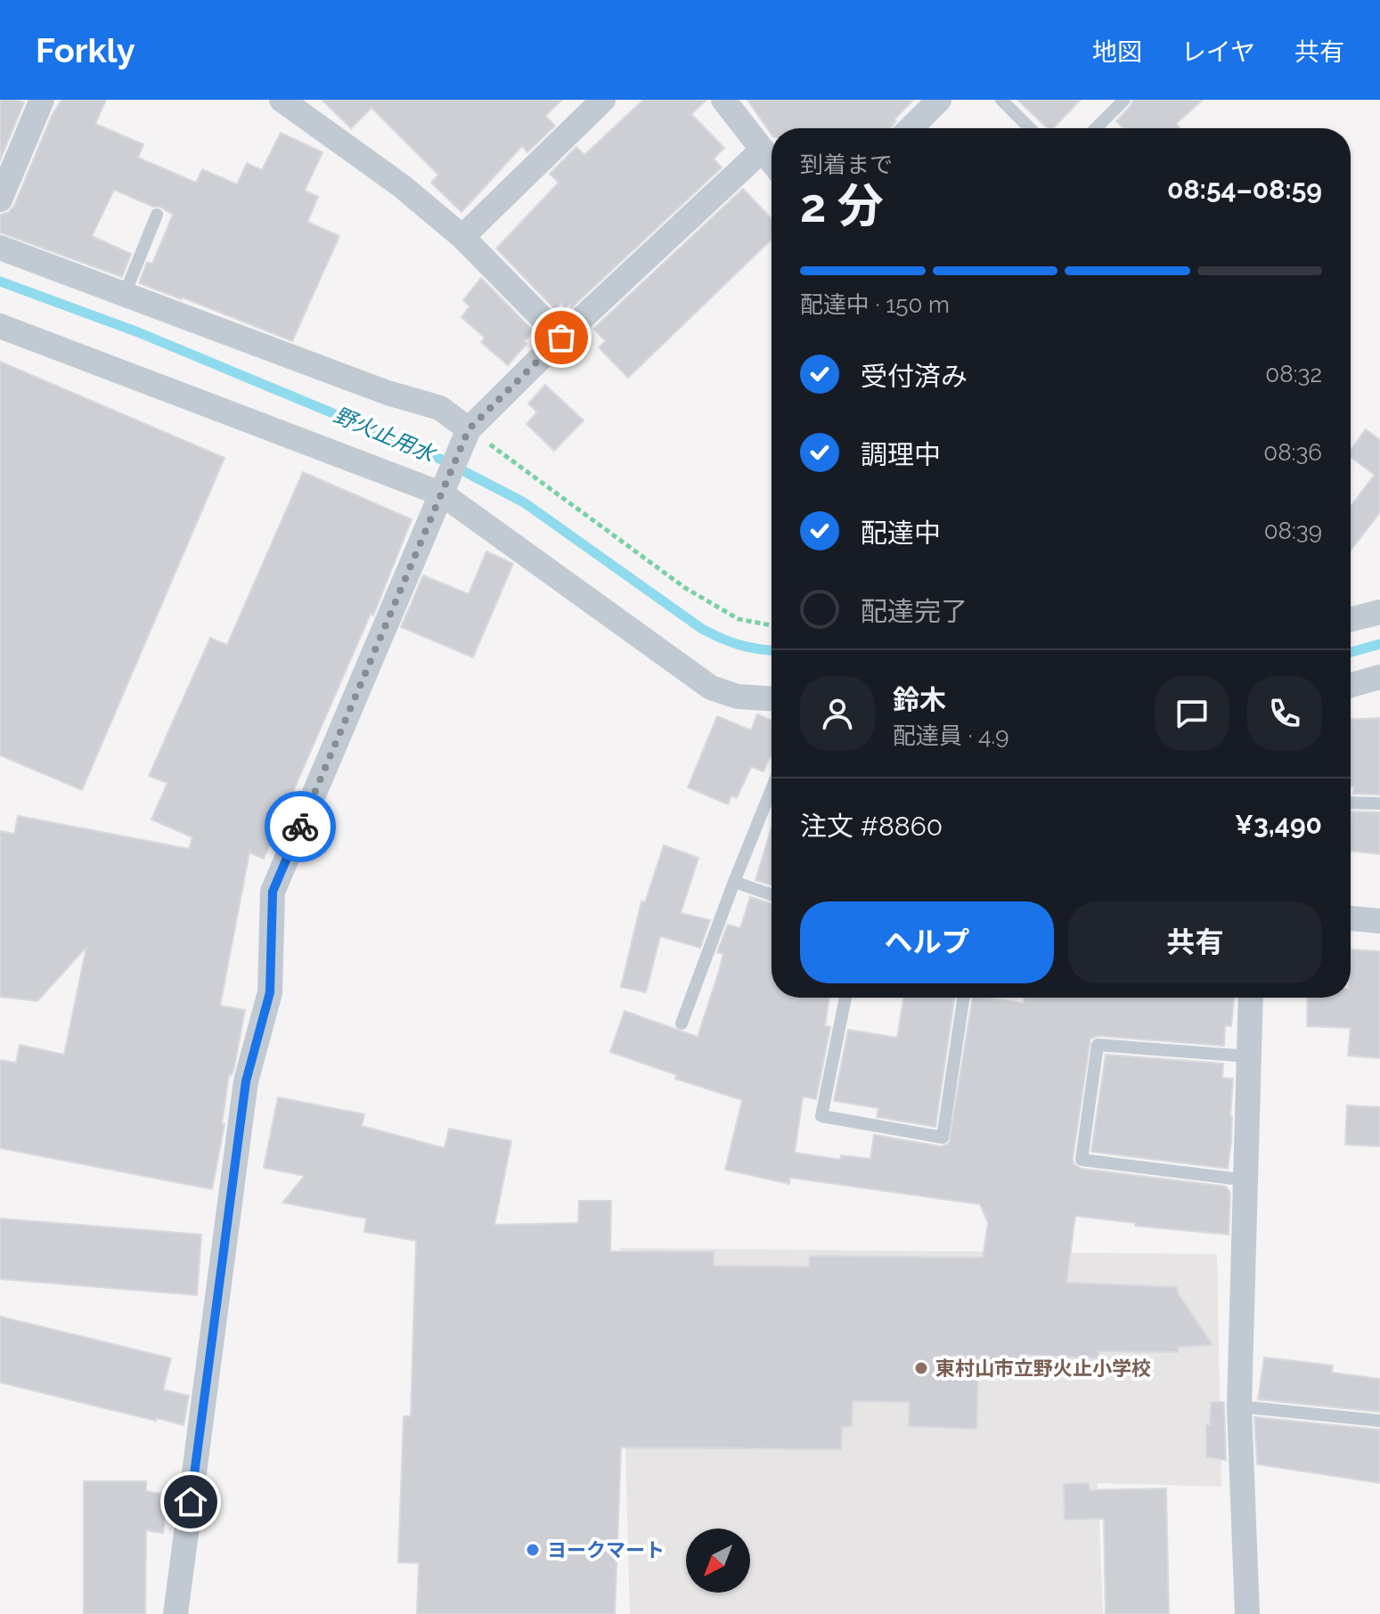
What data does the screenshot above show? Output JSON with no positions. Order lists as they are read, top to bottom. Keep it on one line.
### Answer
{"water":["野火止用水"],"places":["東村山市立野火止小学校","ヨークマート"],"north":"bottom left","page":{"header":"Forkly","nav":["地図","レイヤ","共有"],"heading":["2 分","到着まで","08:54–08:59"],"panel":["鈴木","配達員 · 4.9","注文 #8860","¥3,490"],"bar":"配達中 · 150 m","list":[["受付済み","08:32"],["調理中","08:36"],["配達中","08:39"],"配達完了"],"buttons":["ヘルプ","共有"]}}
